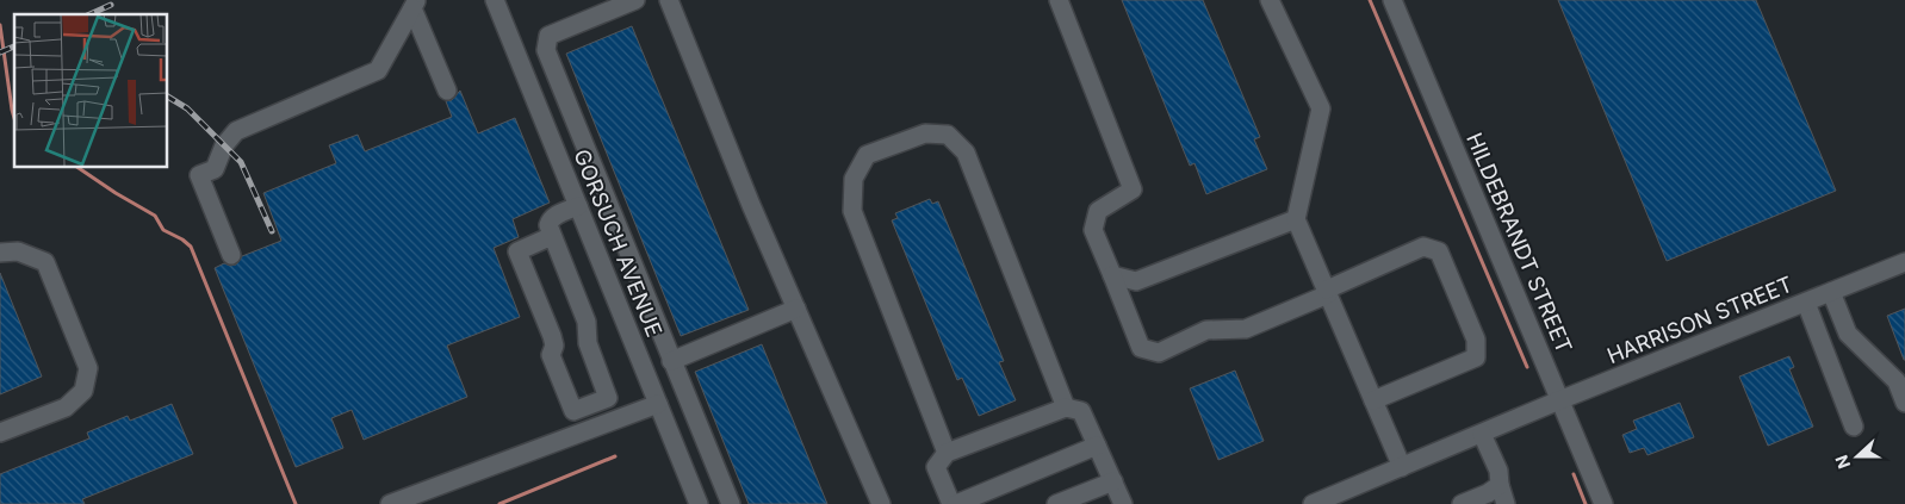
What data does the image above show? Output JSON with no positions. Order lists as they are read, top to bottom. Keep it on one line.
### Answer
{"streets":{"street":["GORSUCH AVENUE","HILDEBRANDT STREET","HARRISON STREET"]},"crossings":[["HILDEBRANDT STREET","HARRISON STREET"]],"north":"left"}
